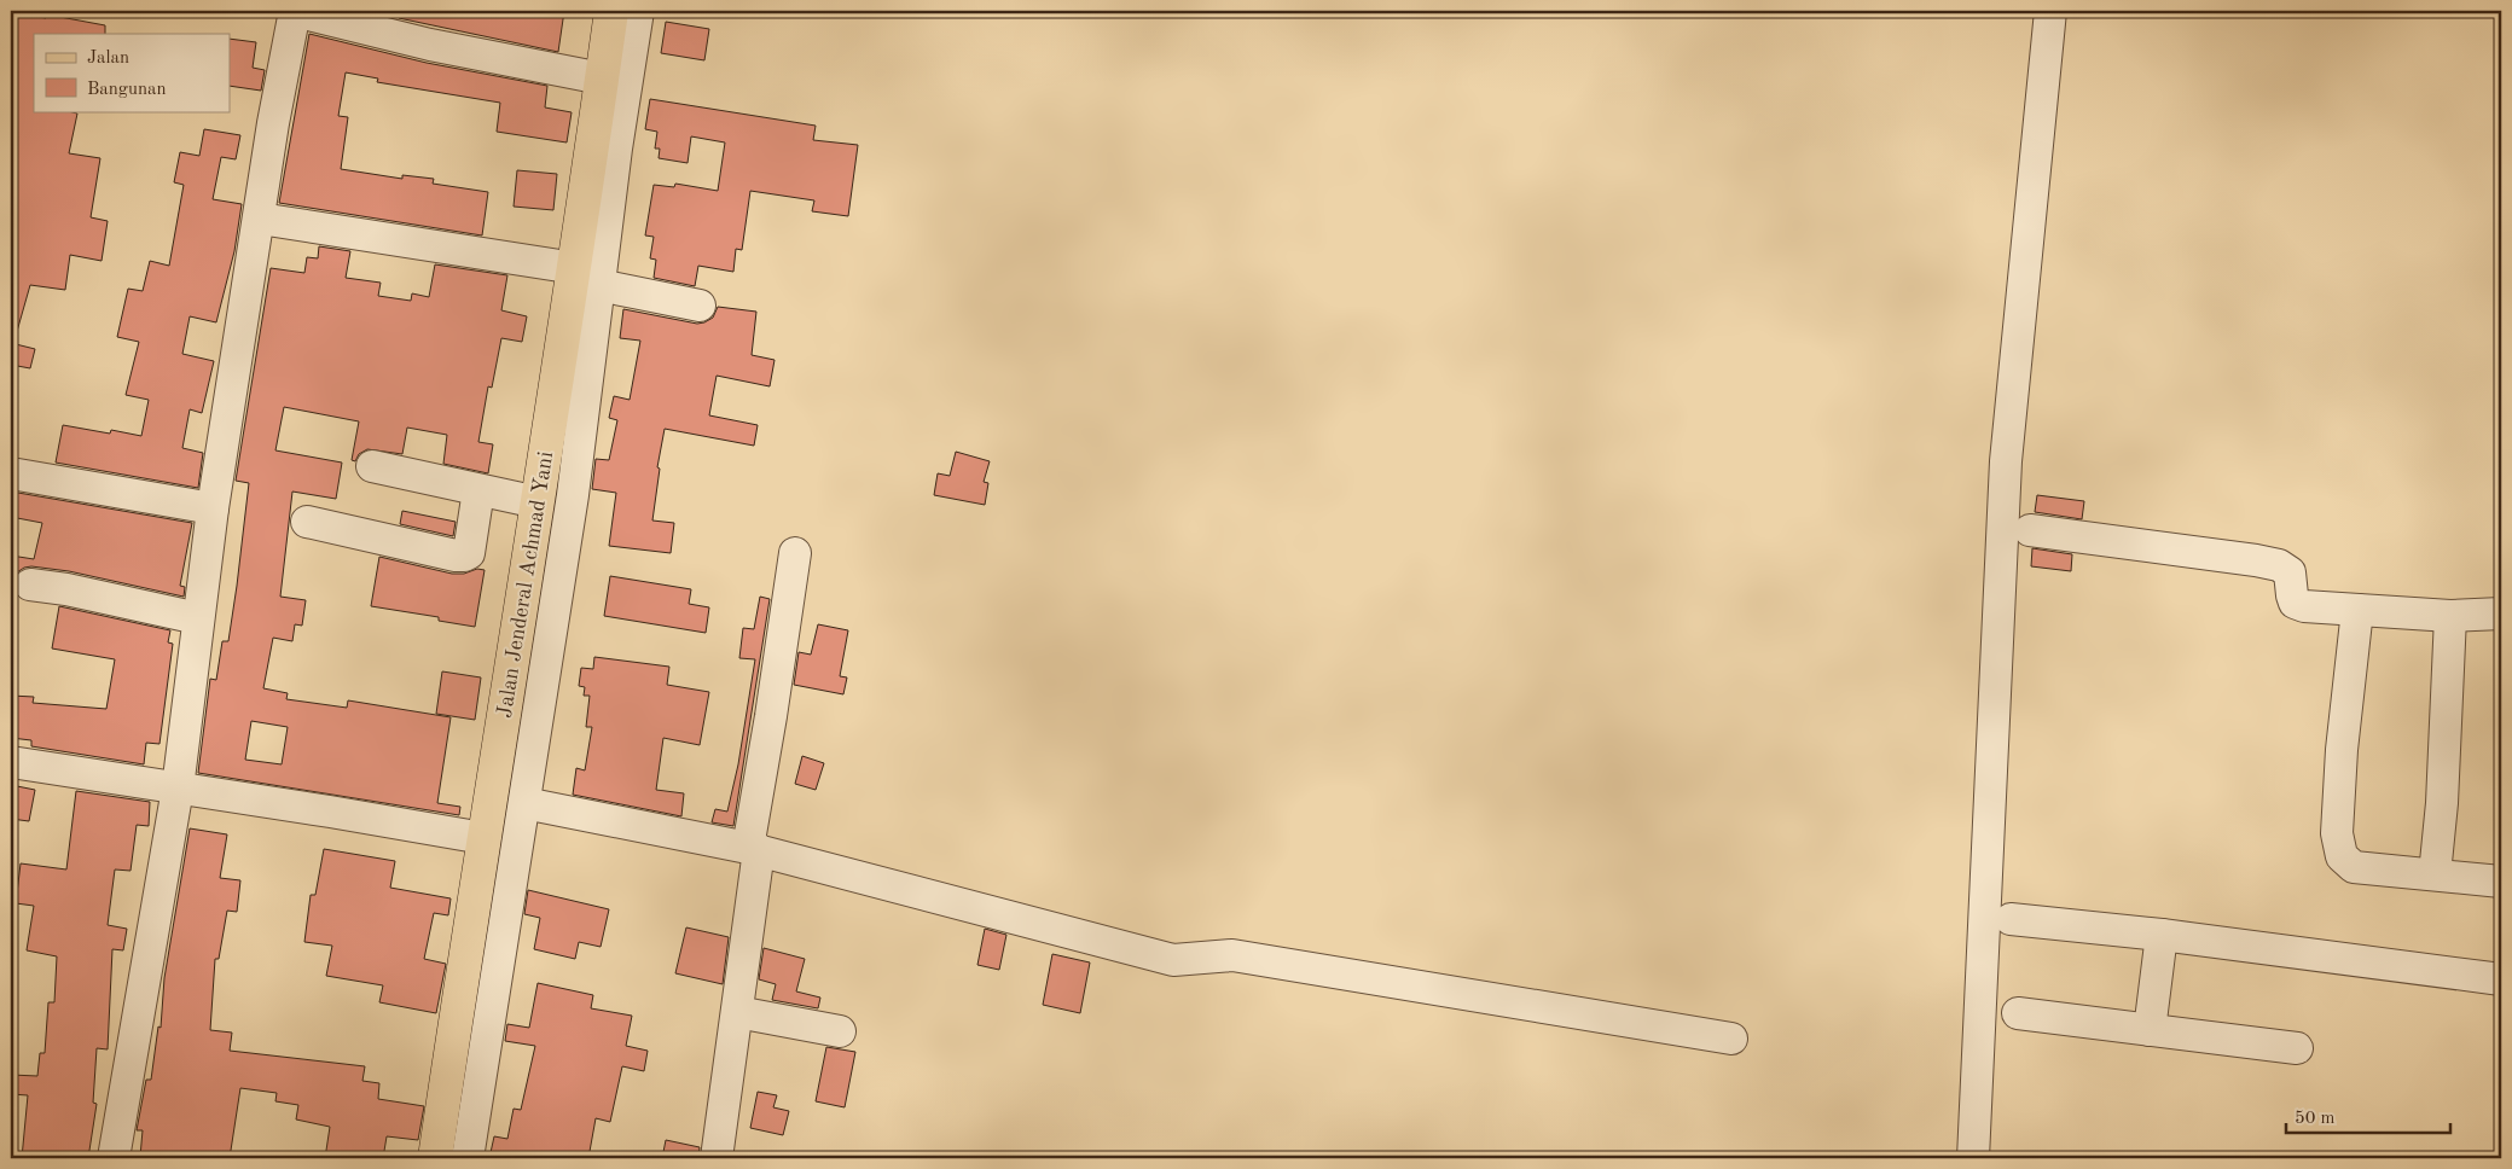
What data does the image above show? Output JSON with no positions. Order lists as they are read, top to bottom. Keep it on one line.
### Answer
{"streets":{"main road":["Jalan Jenderal Achmad Yani"]},"legend":["Jalan","Bangunan"],"scale_bar":"50 m"}
